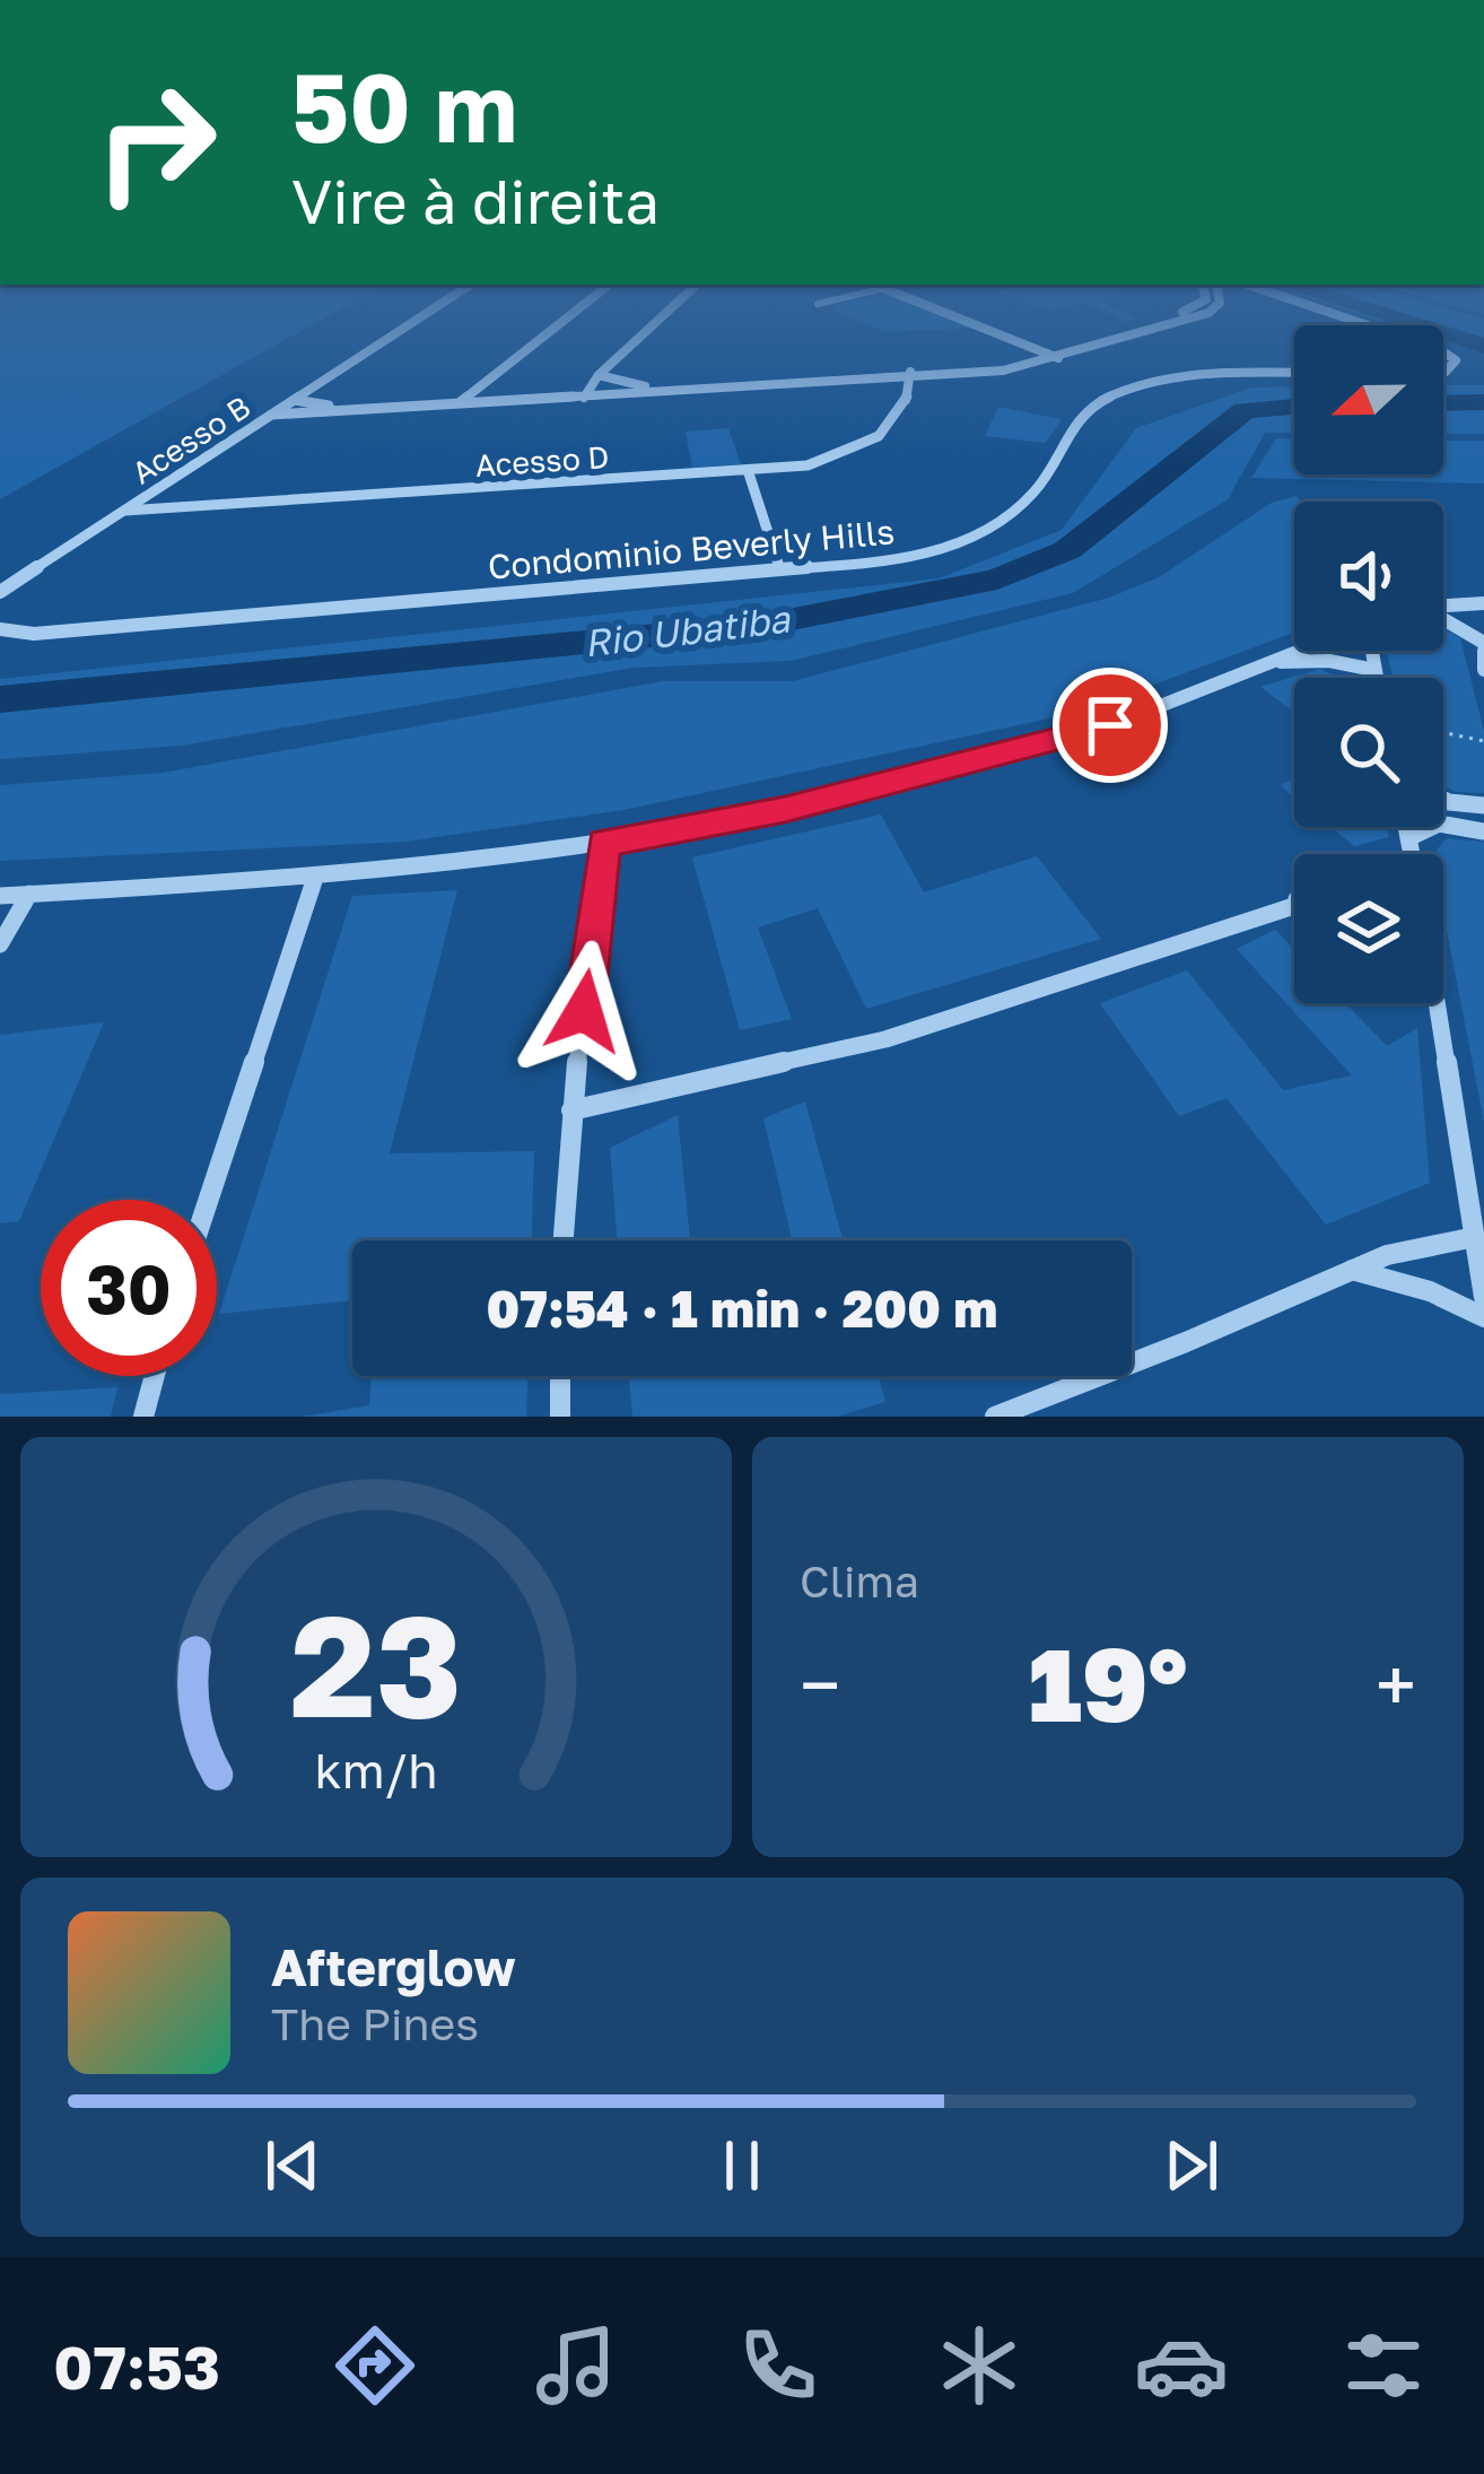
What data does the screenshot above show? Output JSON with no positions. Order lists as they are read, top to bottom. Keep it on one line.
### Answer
{"streets":{"street":["Acesso B","Acesso D","Condominio Beverly Hills"]},"crossings":[["Acesso B","Acesso D"]],"water":["Rio Ubatiba"],"north":"left","page":{"turn":["50 m","Vire à direita"],"limit":"30","trip":"07:54 · 1 min · 200 m","tile":"Clima","heat":["−","19°","+"],"song":["Afterglow","The Pines"],"tabs":"07:53","gauge":["23","km/h"]}}
